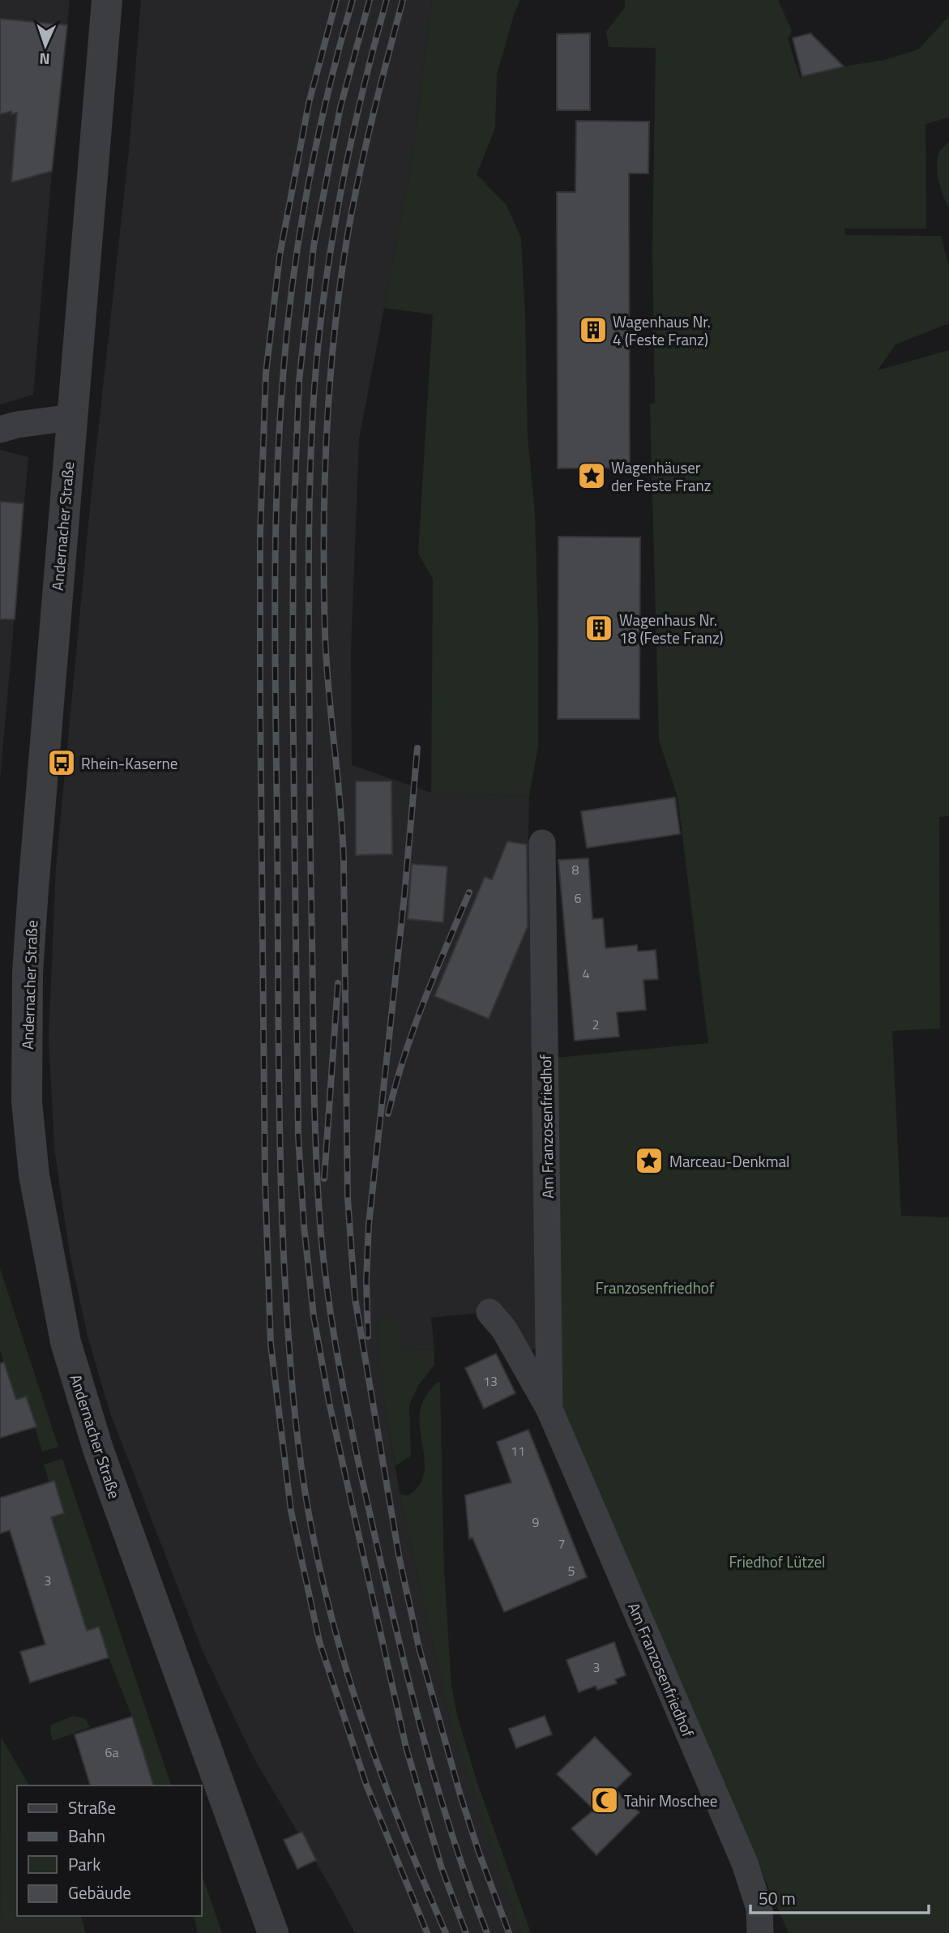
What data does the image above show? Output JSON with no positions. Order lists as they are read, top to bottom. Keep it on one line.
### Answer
{"streets":{"street":["Andernacher Straße","Am Franzosenfriedhof"]},"parks":["Franzosenfriedhof","Friedhof Lützel"],"places":{"building":["Wagenhaus Nr. 4 (Feste Franz)","Wagenhaus Nr. 18 (Feste Franz)"],"place":["Wagenhäuser der Feste Franz","Marceau-Denkmal"],"bus stop":["Rhein-Kaserne"],"mosque":["Tahir Moschee"]},"house_numbers":["8","6","4","2","13","11","9","7","5","3","3","6a"],"legend":["Straße","Bahn","Park","Gebäude"],"scale_bar":"50 m","north":"bottom"}
